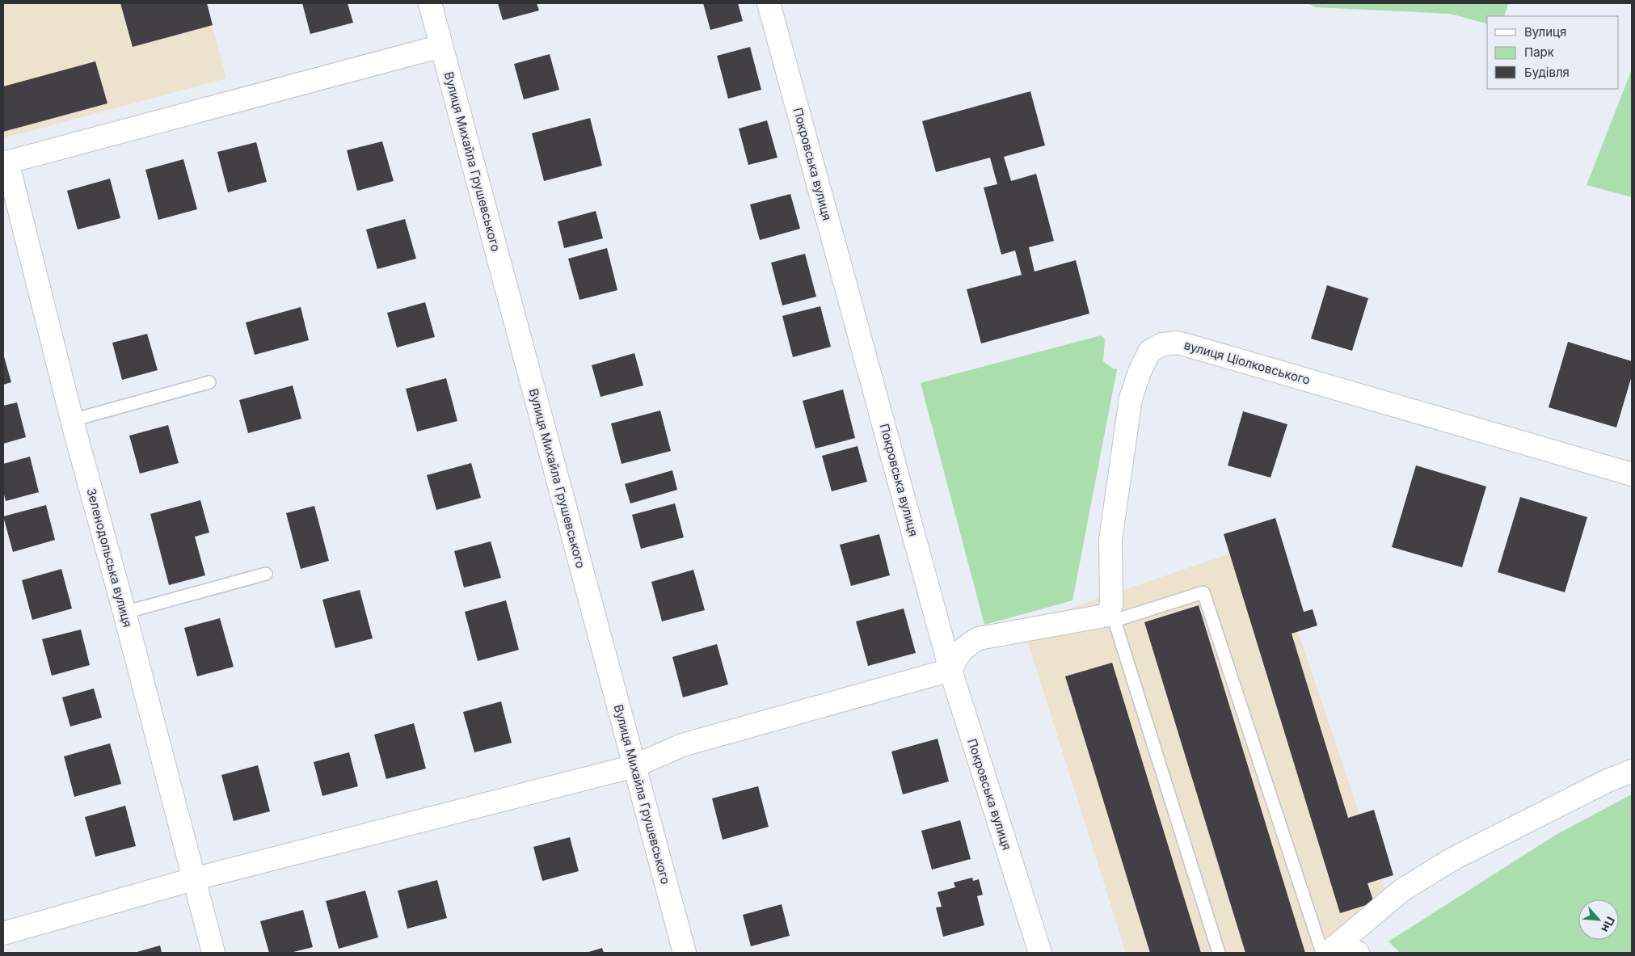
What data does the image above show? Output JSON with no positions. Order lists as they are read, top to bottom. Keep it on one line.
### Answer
{"streets":{"street":["Вулиця Михайла Грушевського","Покровська вулиця","вулиця Ціолковського","Зеленодольська вулиця"]},"legend":["Вулиця","Парк","Будівля"],"north":"bottom right"}
